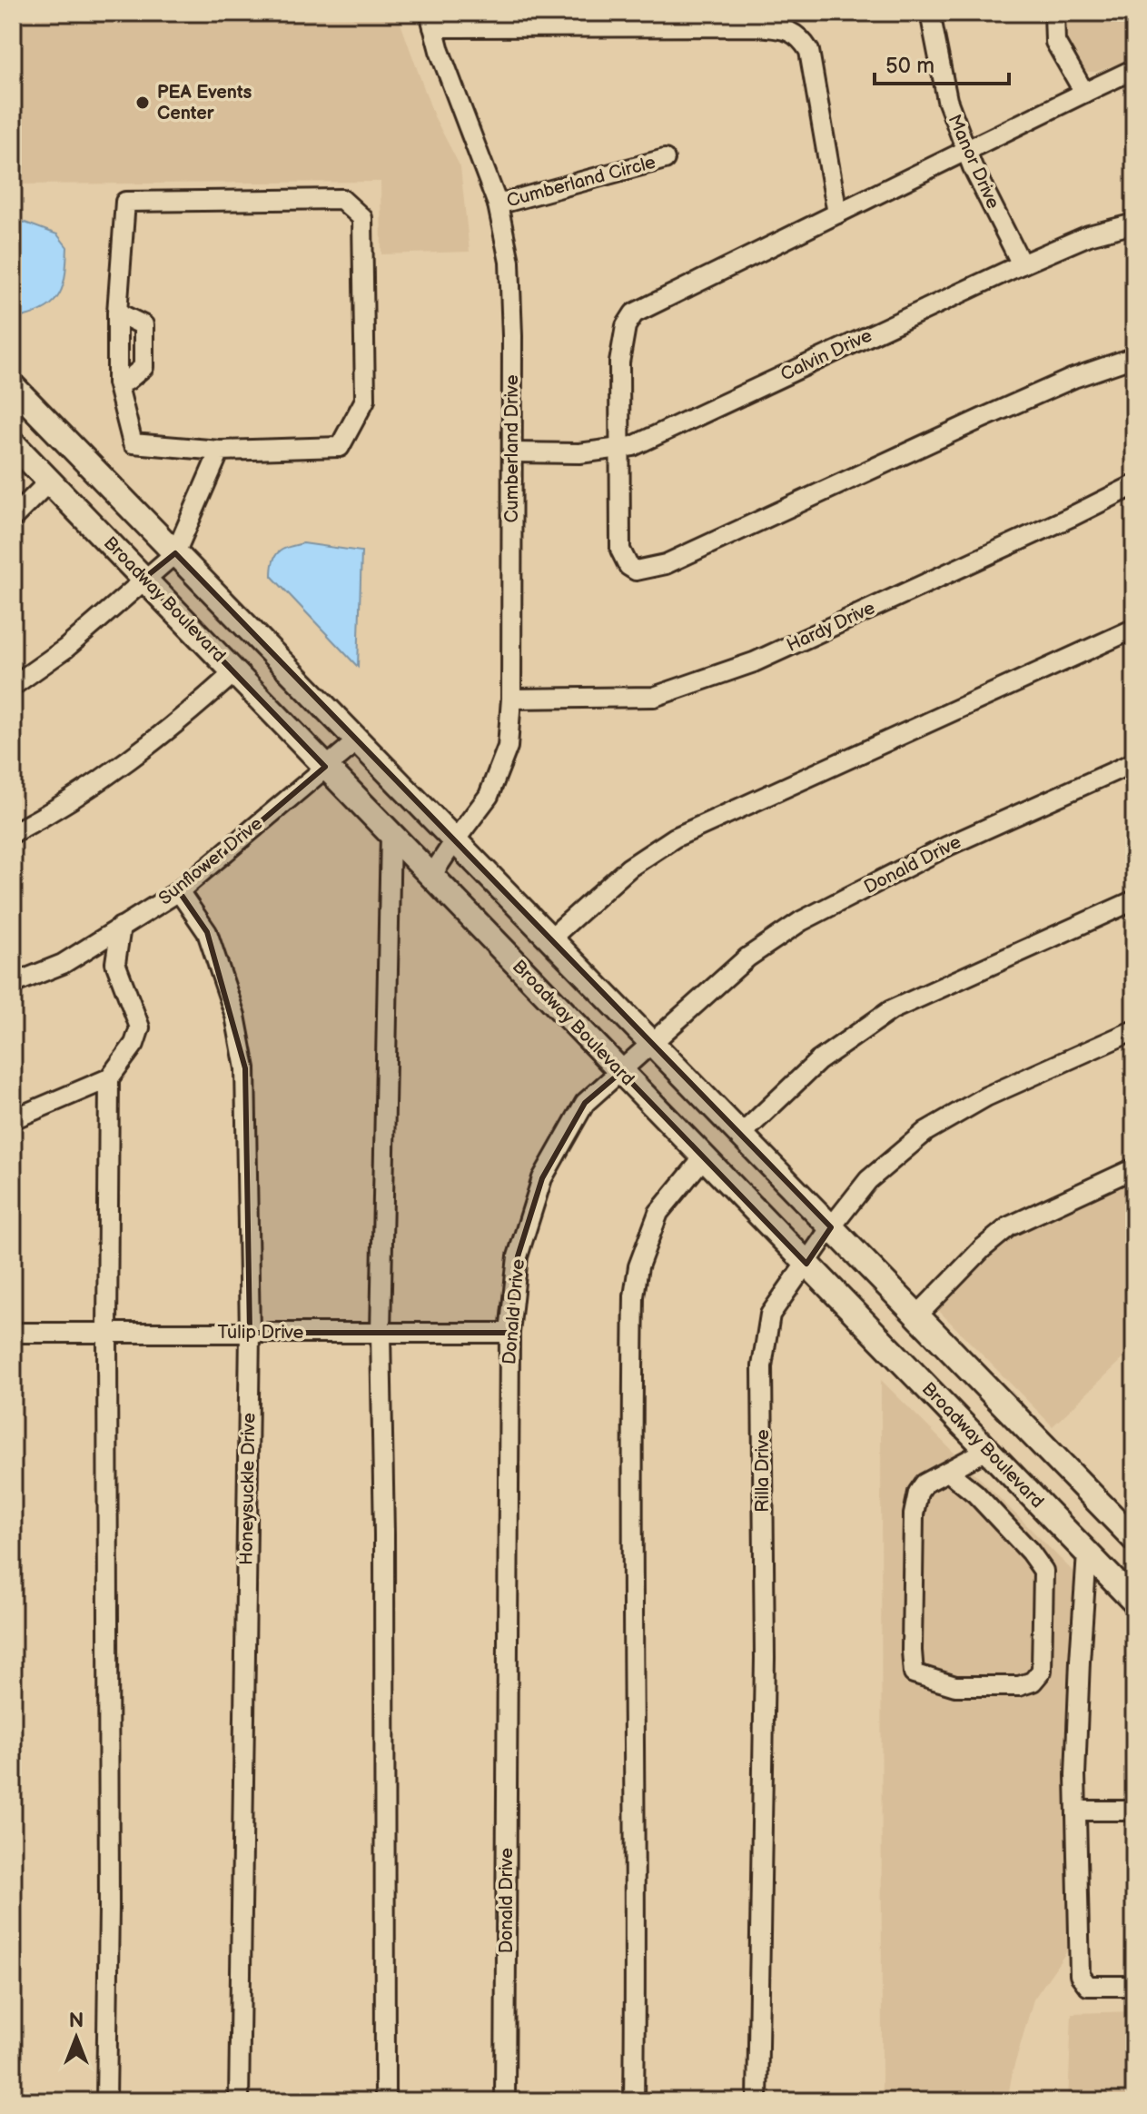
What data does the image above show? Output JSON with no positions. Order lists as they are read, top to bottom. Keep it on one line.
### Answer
{"streets":{"main road":["Broadway Boulevard"],"street":["Manor Drive","Cumberland Circle","Calvin Drive","Cumberland Drive","Hardy Drive","Sunflower Drive","Donald Drive","Tulip Drive","Rilla Drive","Honeysuckle Drive"]},"crossings":[["Manor Drive","Calvin Drive"],["Cumberland Circle","Cumberland Drive"],["Calvin Drive","Cumberland Drive"],["Cumberland Drive","Broadway Boulevard"],["Cumberland Drive","Hardy Drive"],["Broadway Boulevard","Sunflower Drive"],["Broadway Boulevard","Donald Drive"],["Broadway Boulevard","Rilla Drive"],["Sunflower Drive","Honeysuckle Drive"],["Donald Drive","Tulip Drive"],["Tulip Drive","Honeysuckle Drive"]],"places":["PEA Events Center"],"scale_bar":"50 m","north":"top"}
